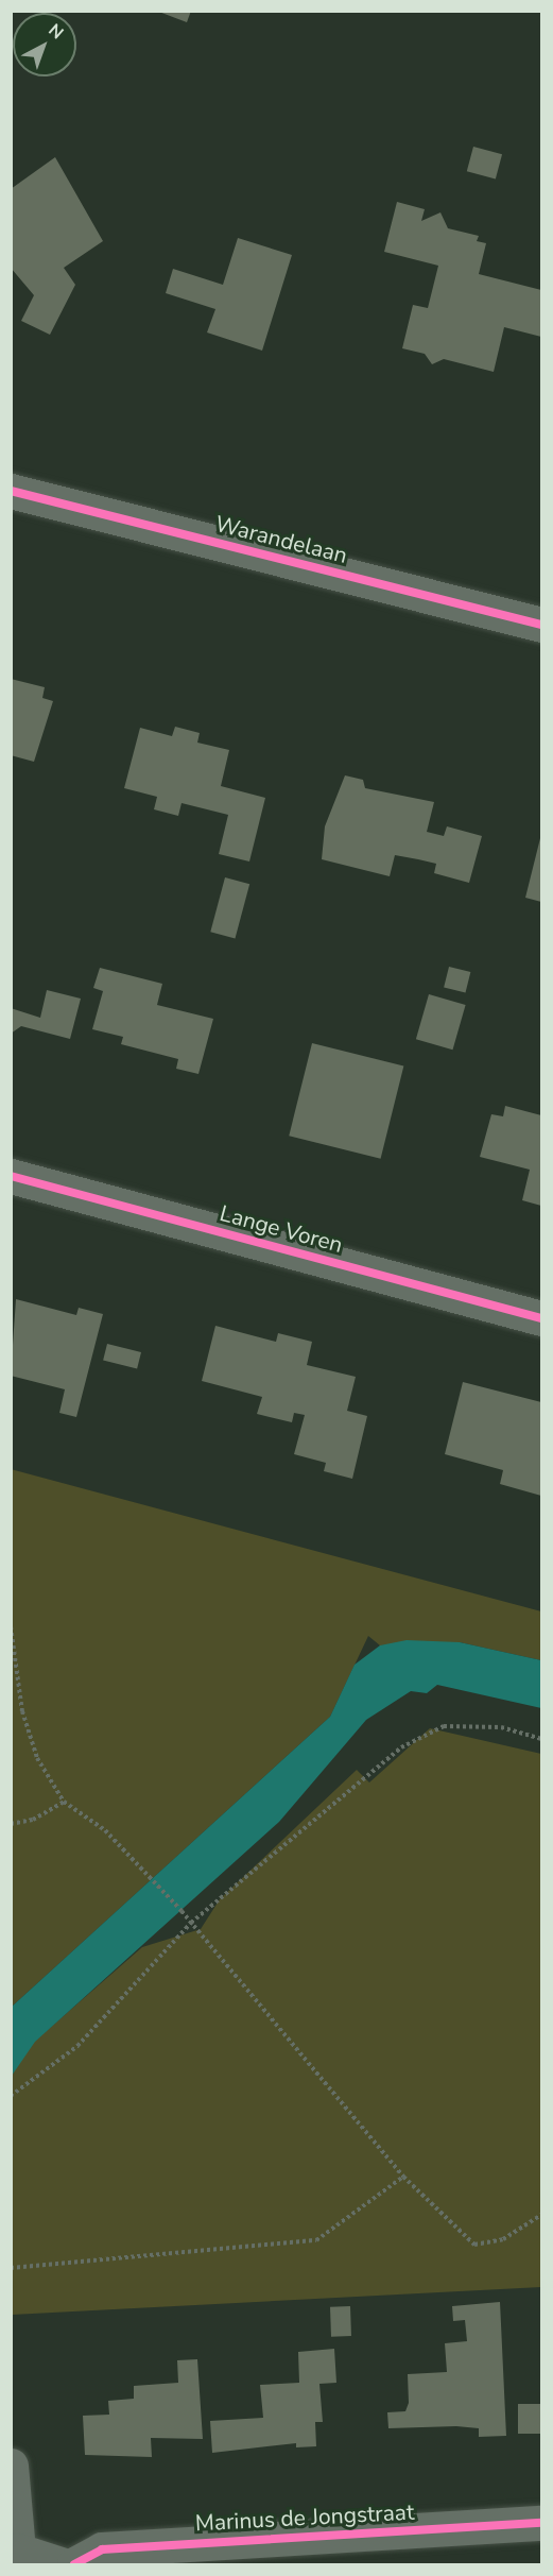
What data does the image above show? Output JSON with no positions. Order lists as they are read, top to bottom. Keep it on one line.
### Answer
{"streets":{"street":["Warandelaan","Lange Voren","Marinus de Jongstraat"]},"north":"top right"}
